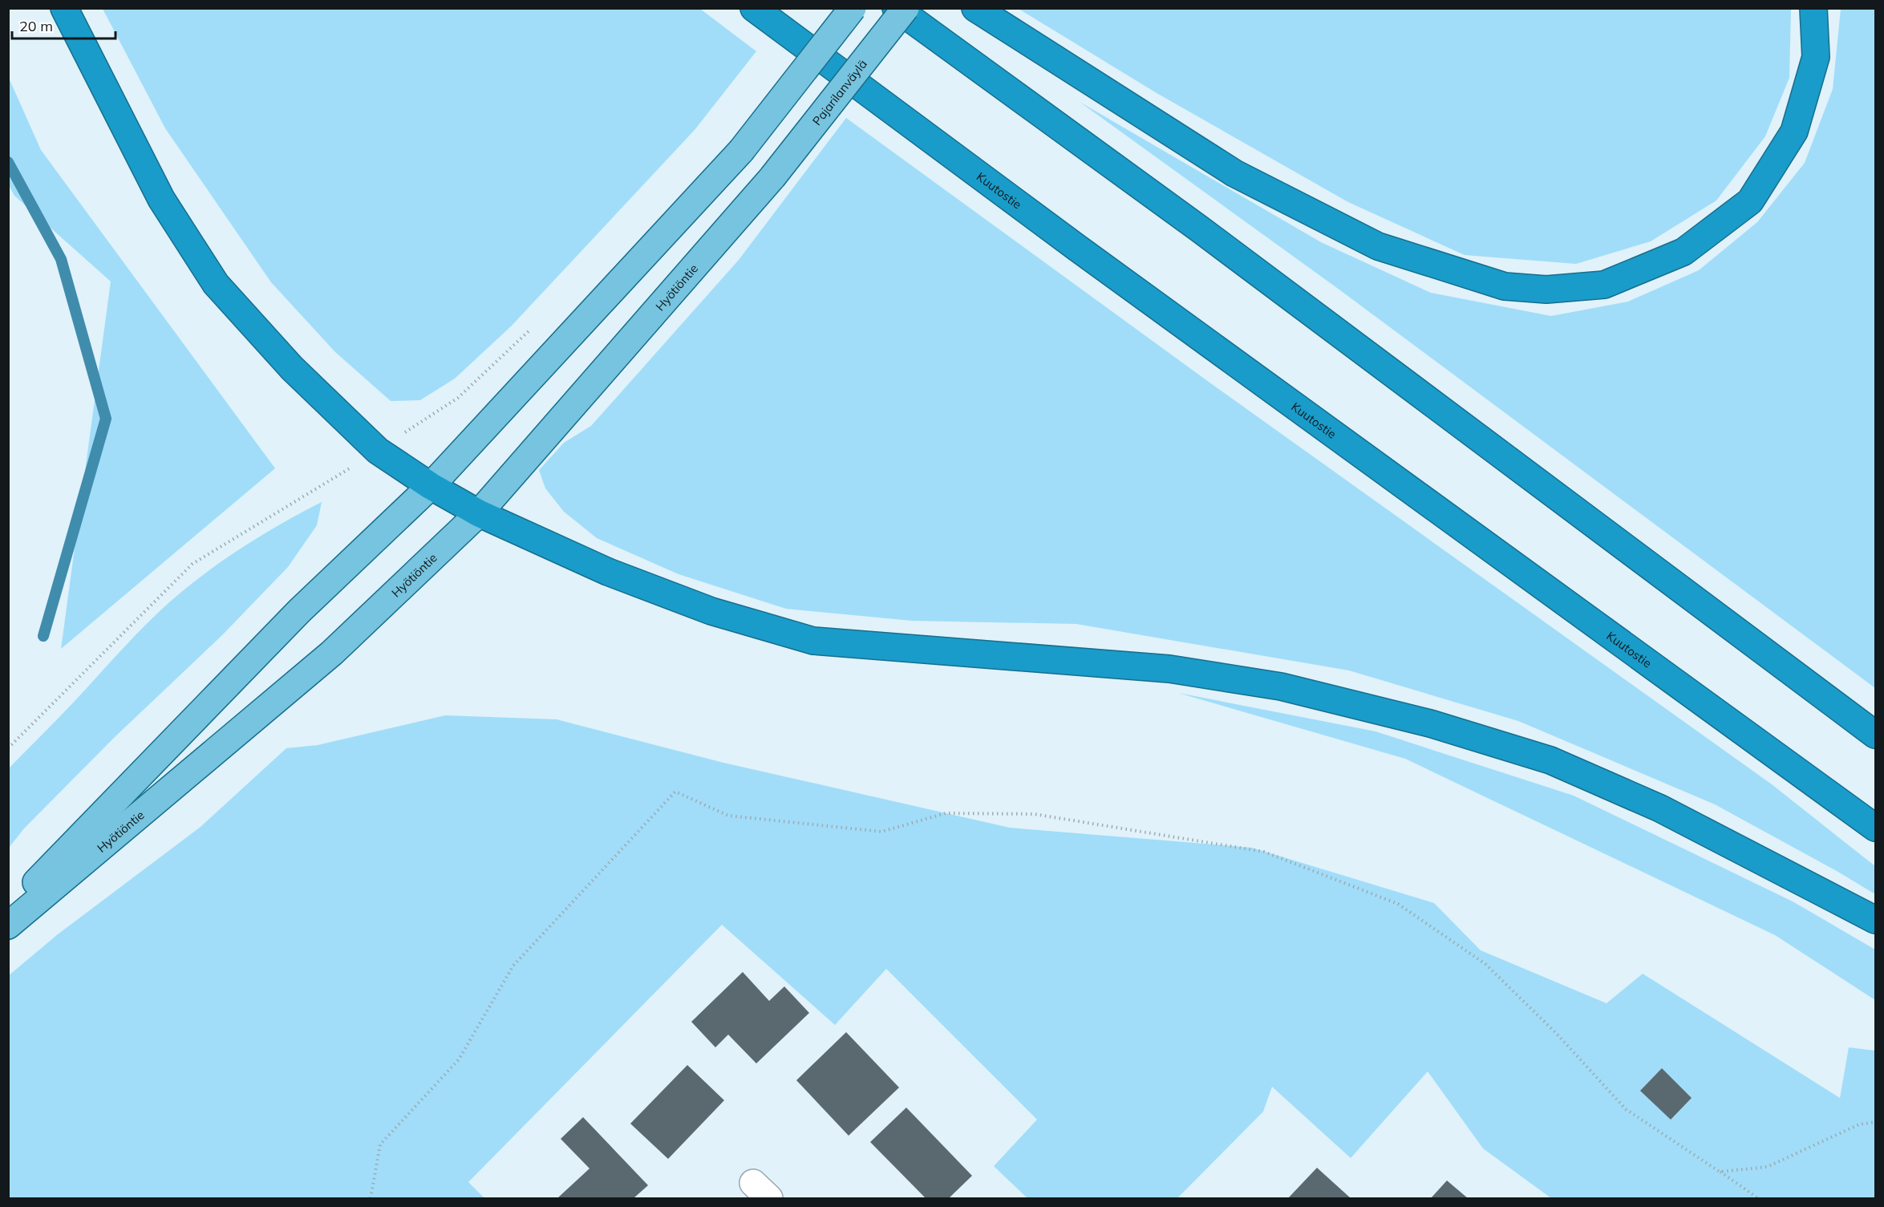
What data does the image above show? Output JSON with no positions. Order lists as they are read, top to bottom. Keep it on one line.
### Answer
{"streets":{"highway":["Kuutostie"],"main road":["Pajarilanväylä","Hyötiöntie"]},"crossings":[["Pajarilanväylä","Hyötiöntie"]],"scale_bar":"20 m"}
